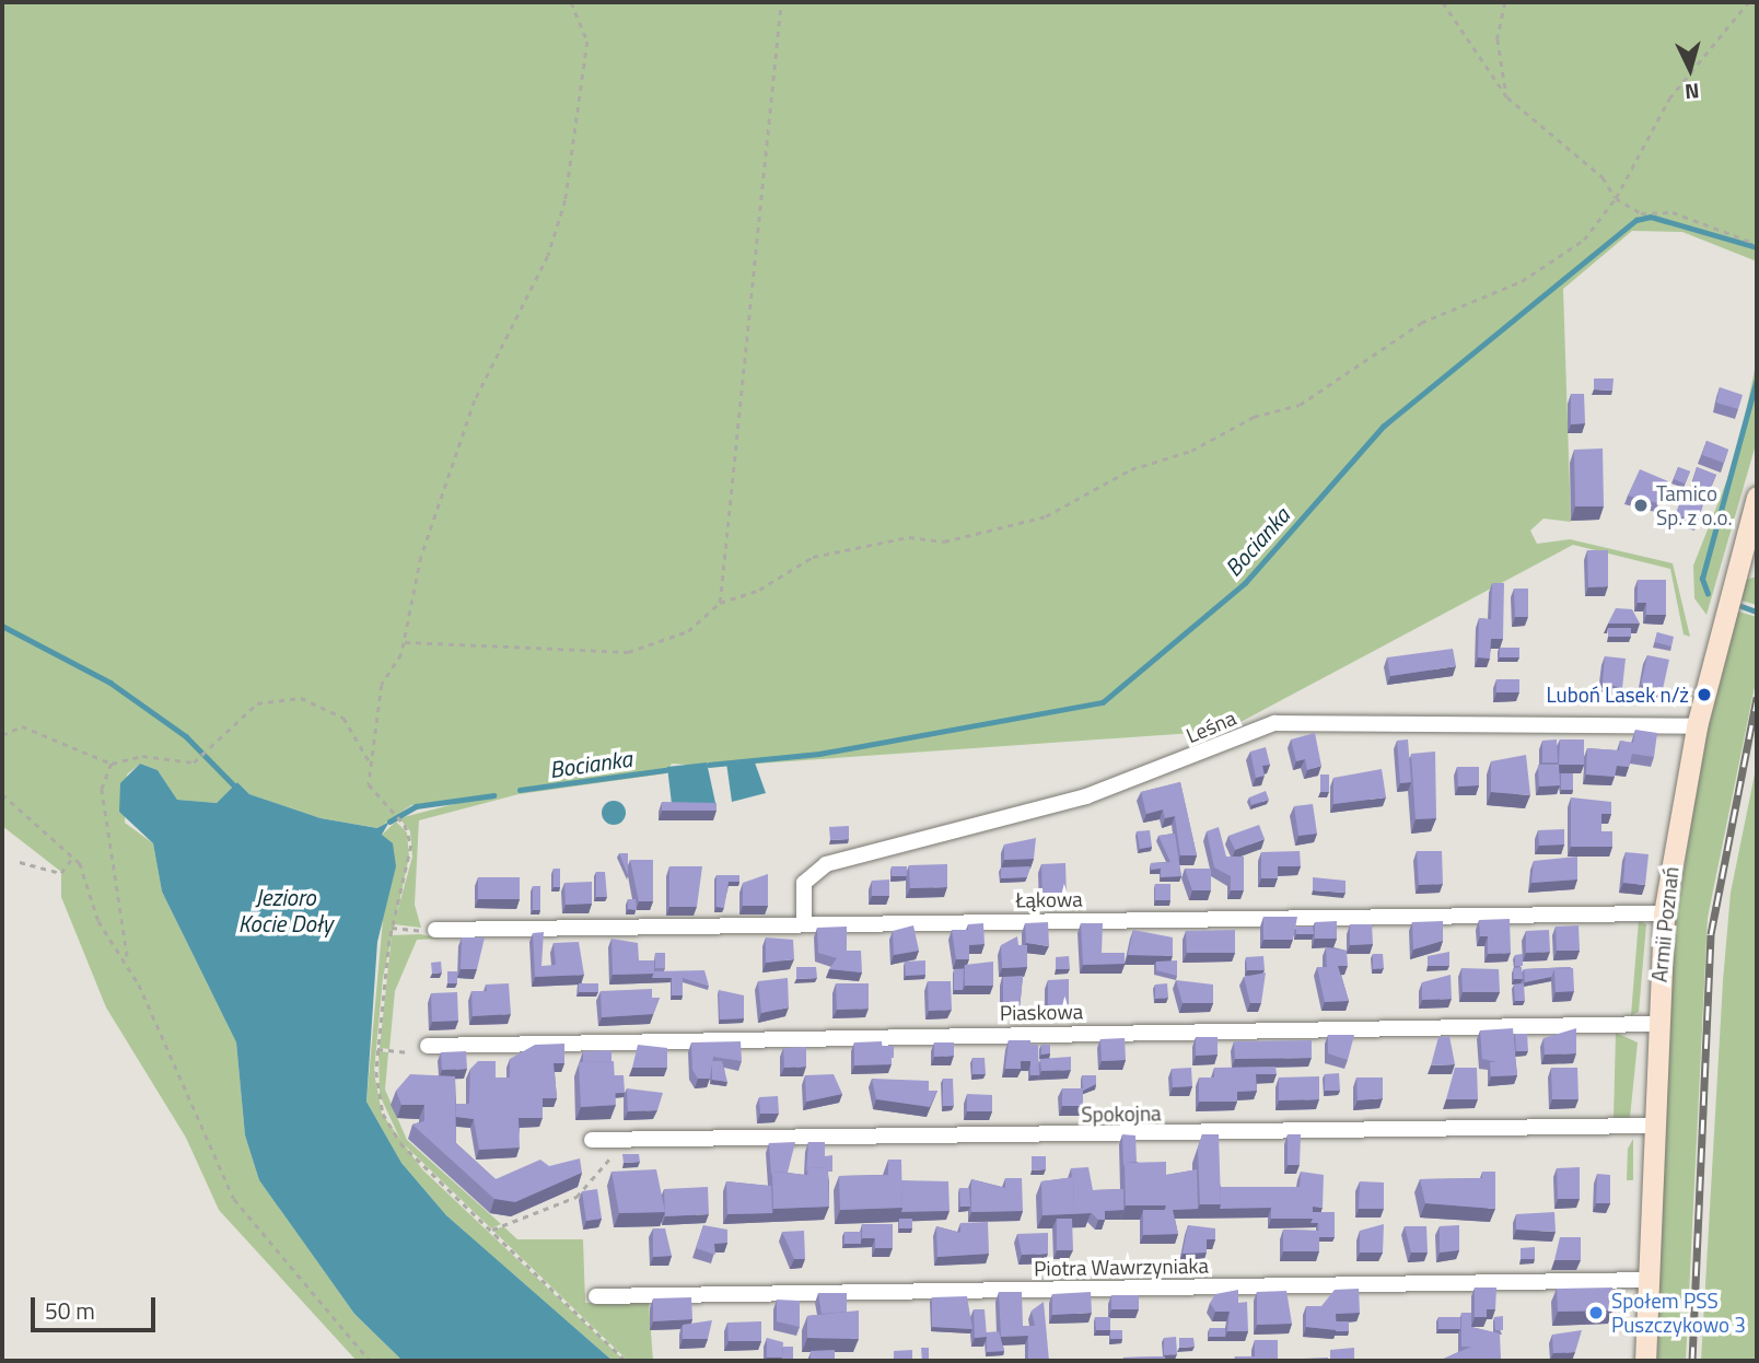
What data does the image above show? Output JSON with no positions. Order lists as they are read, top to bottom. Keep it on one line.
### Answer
{"streets":{"main road":["Armii Poznań"],"street":["Leśna","Łąkowa","Piaskowa","Spokojna","Piotra Wawrzyniaka"]},"crossings":[["Leśna","Łąkowa"],["Leśna","Armii Poznań"],["Łąkowa","Armii Poznań"],["Armii Poznań","Piaskowa"],["Armii Poznań","Spokojna"],["Armii Poznań","Piotra Wawrzyniaka"]],"water":["Bocianka","Jezioro Kocie Doły"],"places":["Tamico Sp. z o.o.","Luboń Lasek n/ż","Społem PSS Puszczykowo 3"],"scale_bar":"50 m","north":"bottom"}
